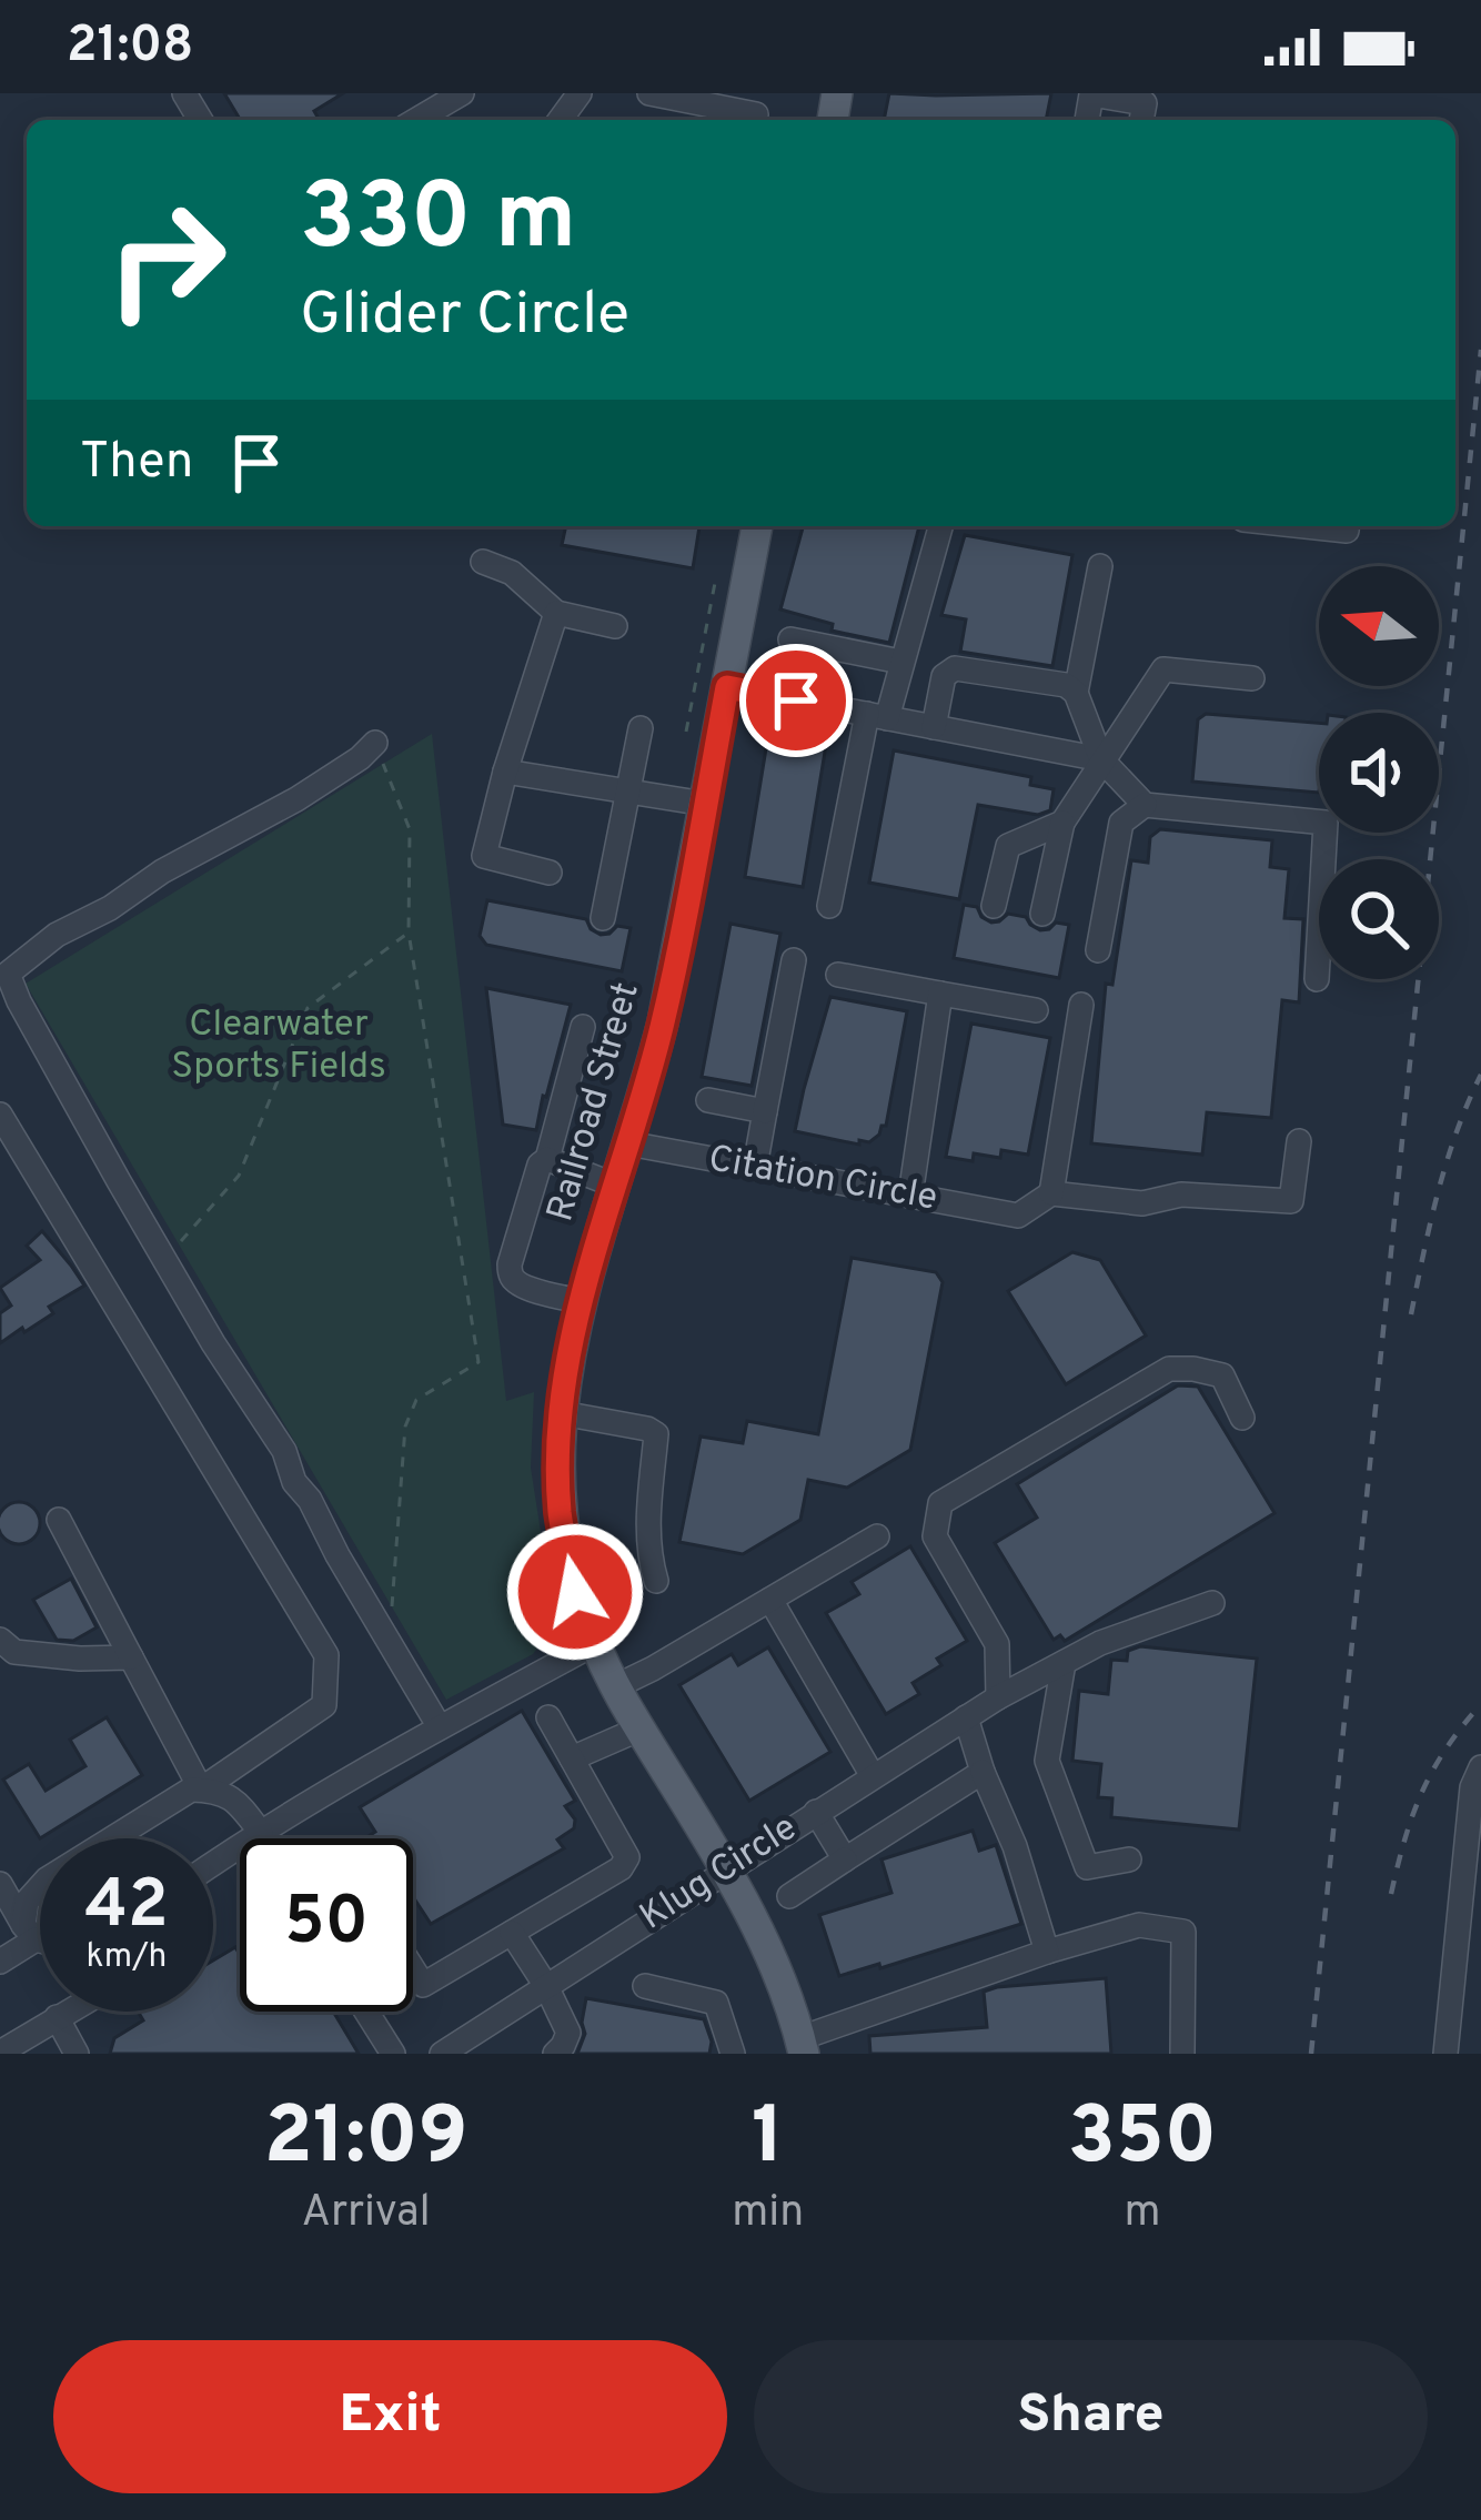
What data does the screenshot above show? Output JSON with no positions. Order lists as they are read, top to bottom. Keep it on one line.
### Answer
{"streets":{"main road":["Railroad Street"],"street":["Citation Circle","Klug Circle"]},"crossings":[["Railroad Street","Citation Circle"],["Railroad Street","Klug Circle"]],"parks":["Clearwater Sports Fields"],"north":"left","page":{"status":"21:08","turn":["330 m","Glider Circle"],"then":"Then","speed":"42 km/h","limit":"50","eta":["21:09","Arrival","1","min","350","m"],"buttons":["Exit","Share"]}}
